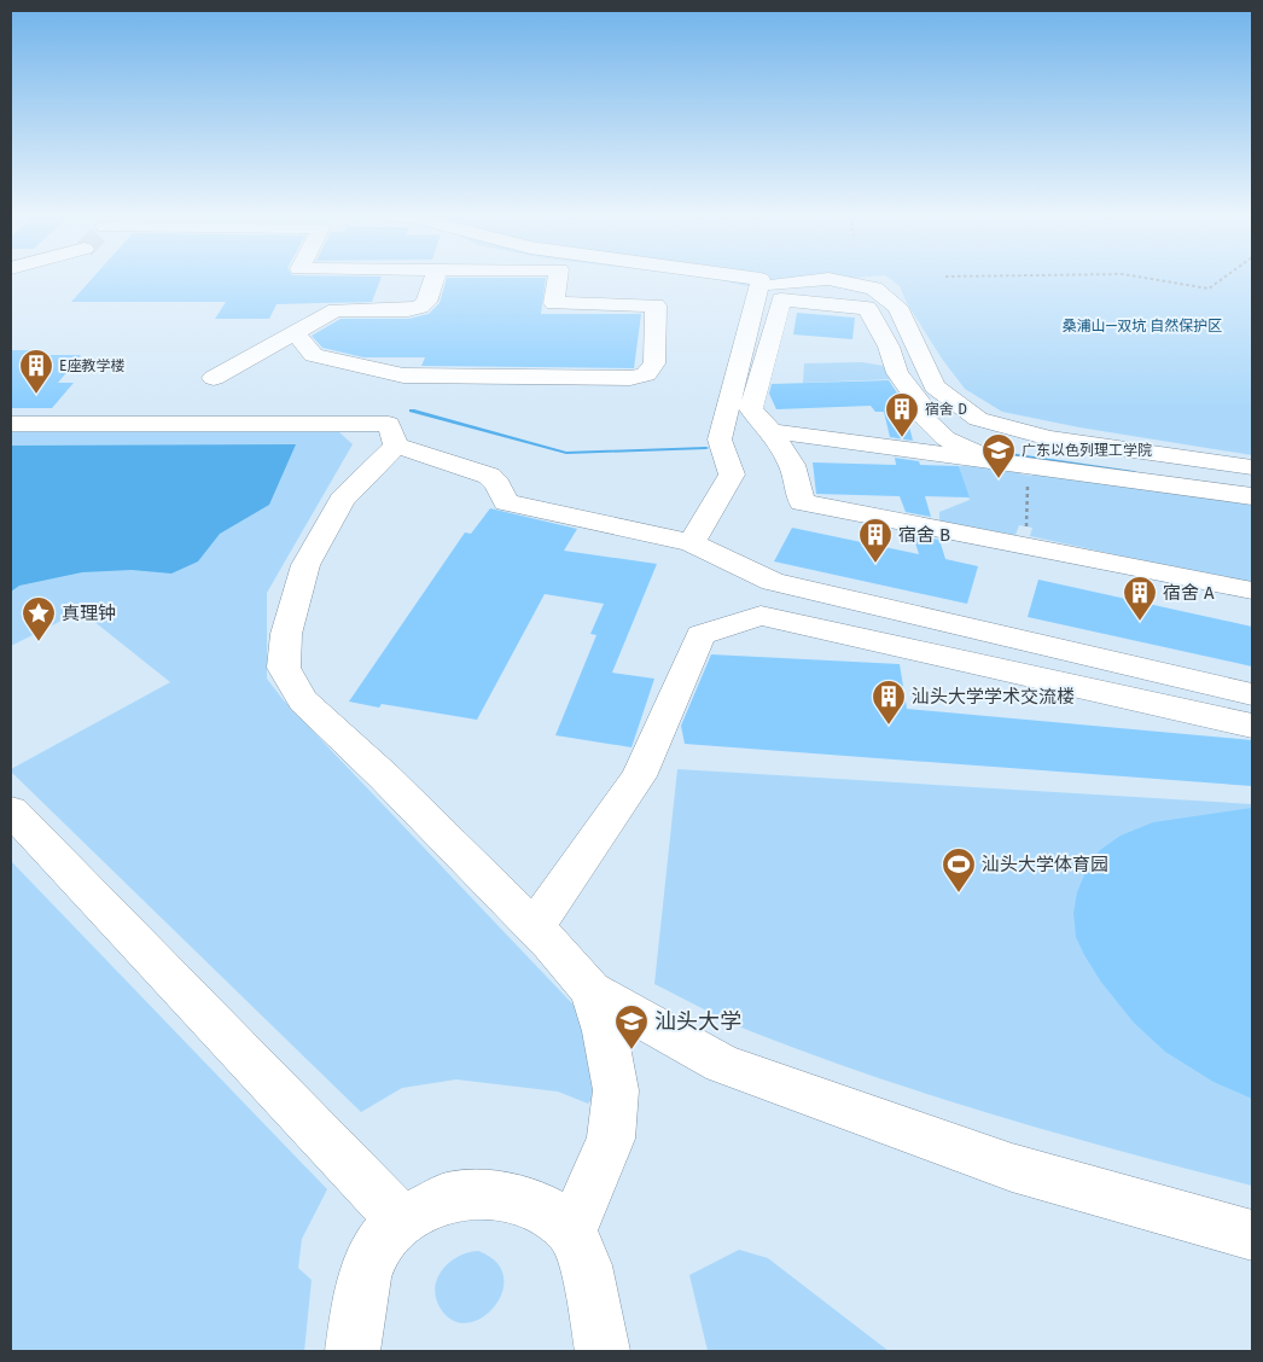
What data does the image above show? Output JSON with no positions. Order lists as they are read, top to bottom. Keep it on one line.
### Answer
{"parks":["桑浦山—双坑 自然保护区"],"places":{"building":["E座教学楼","宿舍 D","宿舍 B","宿舍 A","汕头大学学术交流楼"],"school or university":["广东以色列理工学院","汕头大学"],"place":["真理钟"],"sports":["汕头大学体育园"]}}
